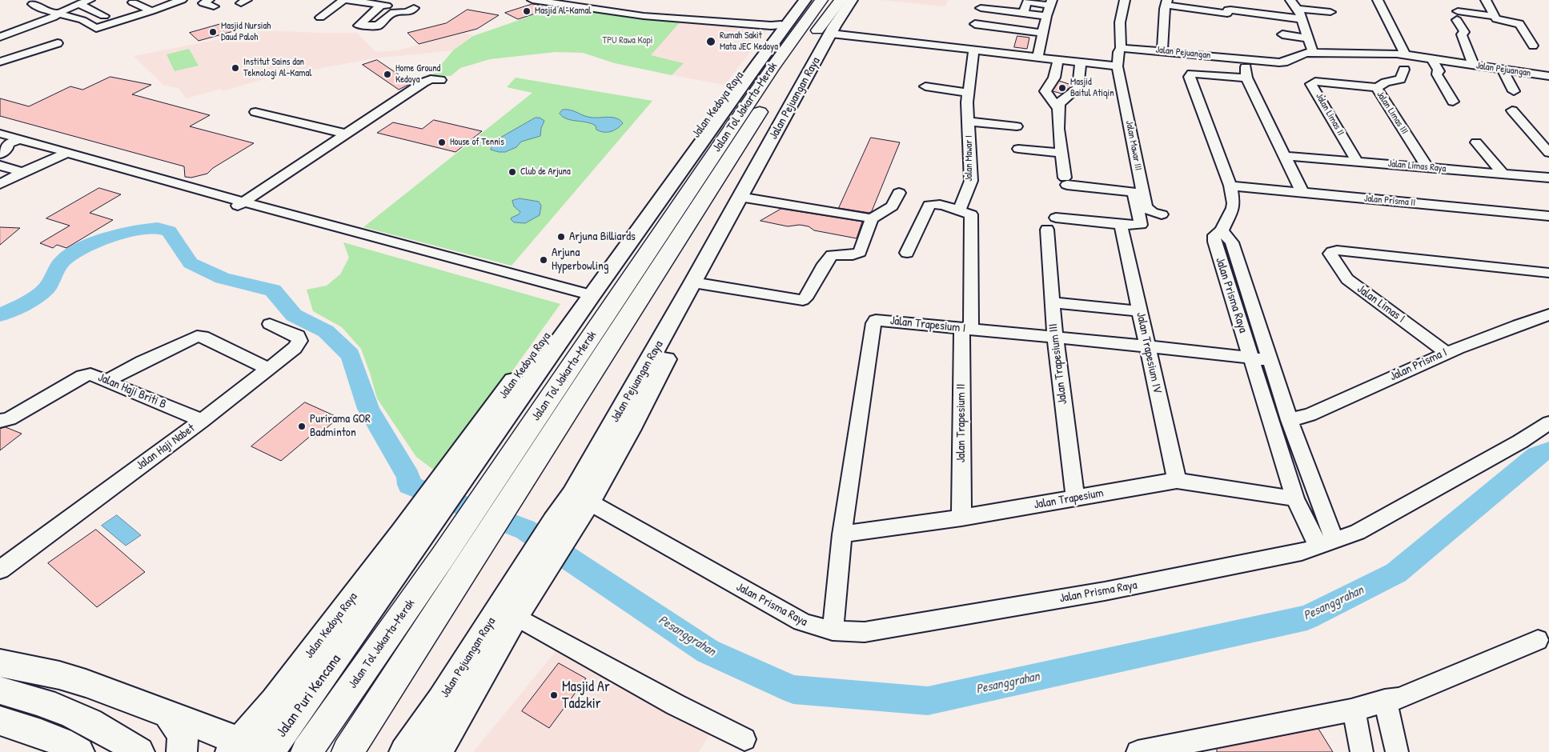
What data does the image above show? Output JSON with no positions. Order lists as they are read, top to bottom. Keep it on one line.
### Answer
{"streets":{"highway":["Jalan Tol Jakarta–Merak"],"main road":["Jalan Pejuangan Raya","Jalan Kedoya Raya","Jalan Puri Kencana"],"street":["Jalan Pejuangan","Jalan Limas III","Jalan Limas II","Jalan Mawar III","Jalan Mawar I","Jalan Limas Raya","Jalan Prisma II","Jalan Prisma Raya","Jalan Limas I","Jalan Trapesium I","Jalan Trapesium IV","Jalan Trapesium III","Jalan Prisma I","Jalan Haji Briti B","Jalan Trapesium II","Jalan Haji Nabet","Jalan Trapesium"]},"crossings":[["Jalan Pejuangan Raya","Jalan Prisma Raya"],["Jalan Kedoya Raya","Jalan Puri Kencana"],["Jalan Limas III","Jalan Limas II"],["Jalan Limas III","Jalan Limas Raya"],["Jalan Limas II","Jalan Limas Raya"],["Jalan Prisma II","Jalan Prisma Raya"],["Jalan Prisma Raya","Jalan Trapesium I"],["Jalan Prisma Raya","Jalan Prisma I"],["Jalan Prisma Raya","Jalan Trapesium"],["Jalan Limas I","Jalan Prisma I"],["Jalan Trapesium I","Jalan Trapesium IV"],["Jalan Trapesium I","Jalan Trapesium III"],["Jalan Trapesium I","Jalan Trapesium II"],["Jalan Trapesium I","Jalan Trapesium"],["Jalan Trapesium IV","Jalan Trapesium III"],["Jalan Trapesium IV","Jalan Trapesium"],["Jalan Trapesium III","Jalan Trapesium"],["Jalan Haji Briti B","Jalan Haji Nabet"],["Jalan Trapesium II","Jalan Trapesium"]],"water":["Pesanggrahan"],"parks":["TPU Rawa Kopi"],"places":["Masjid Al-Kamal","Masjid Nursiah Daud Paloh","Rumah Sakit Mata JEC Kedoya","Institut Sains dan Teknologi Al-Kamal","Home Ground Kedoya","Masjid Baitul Atiqin","House of Tennis","Club de Arjuna","Arjuna Billiards","Arjuna Hyperbowling","Purirama GOR Badminton","Masjid Ar Tadzkir"]}
